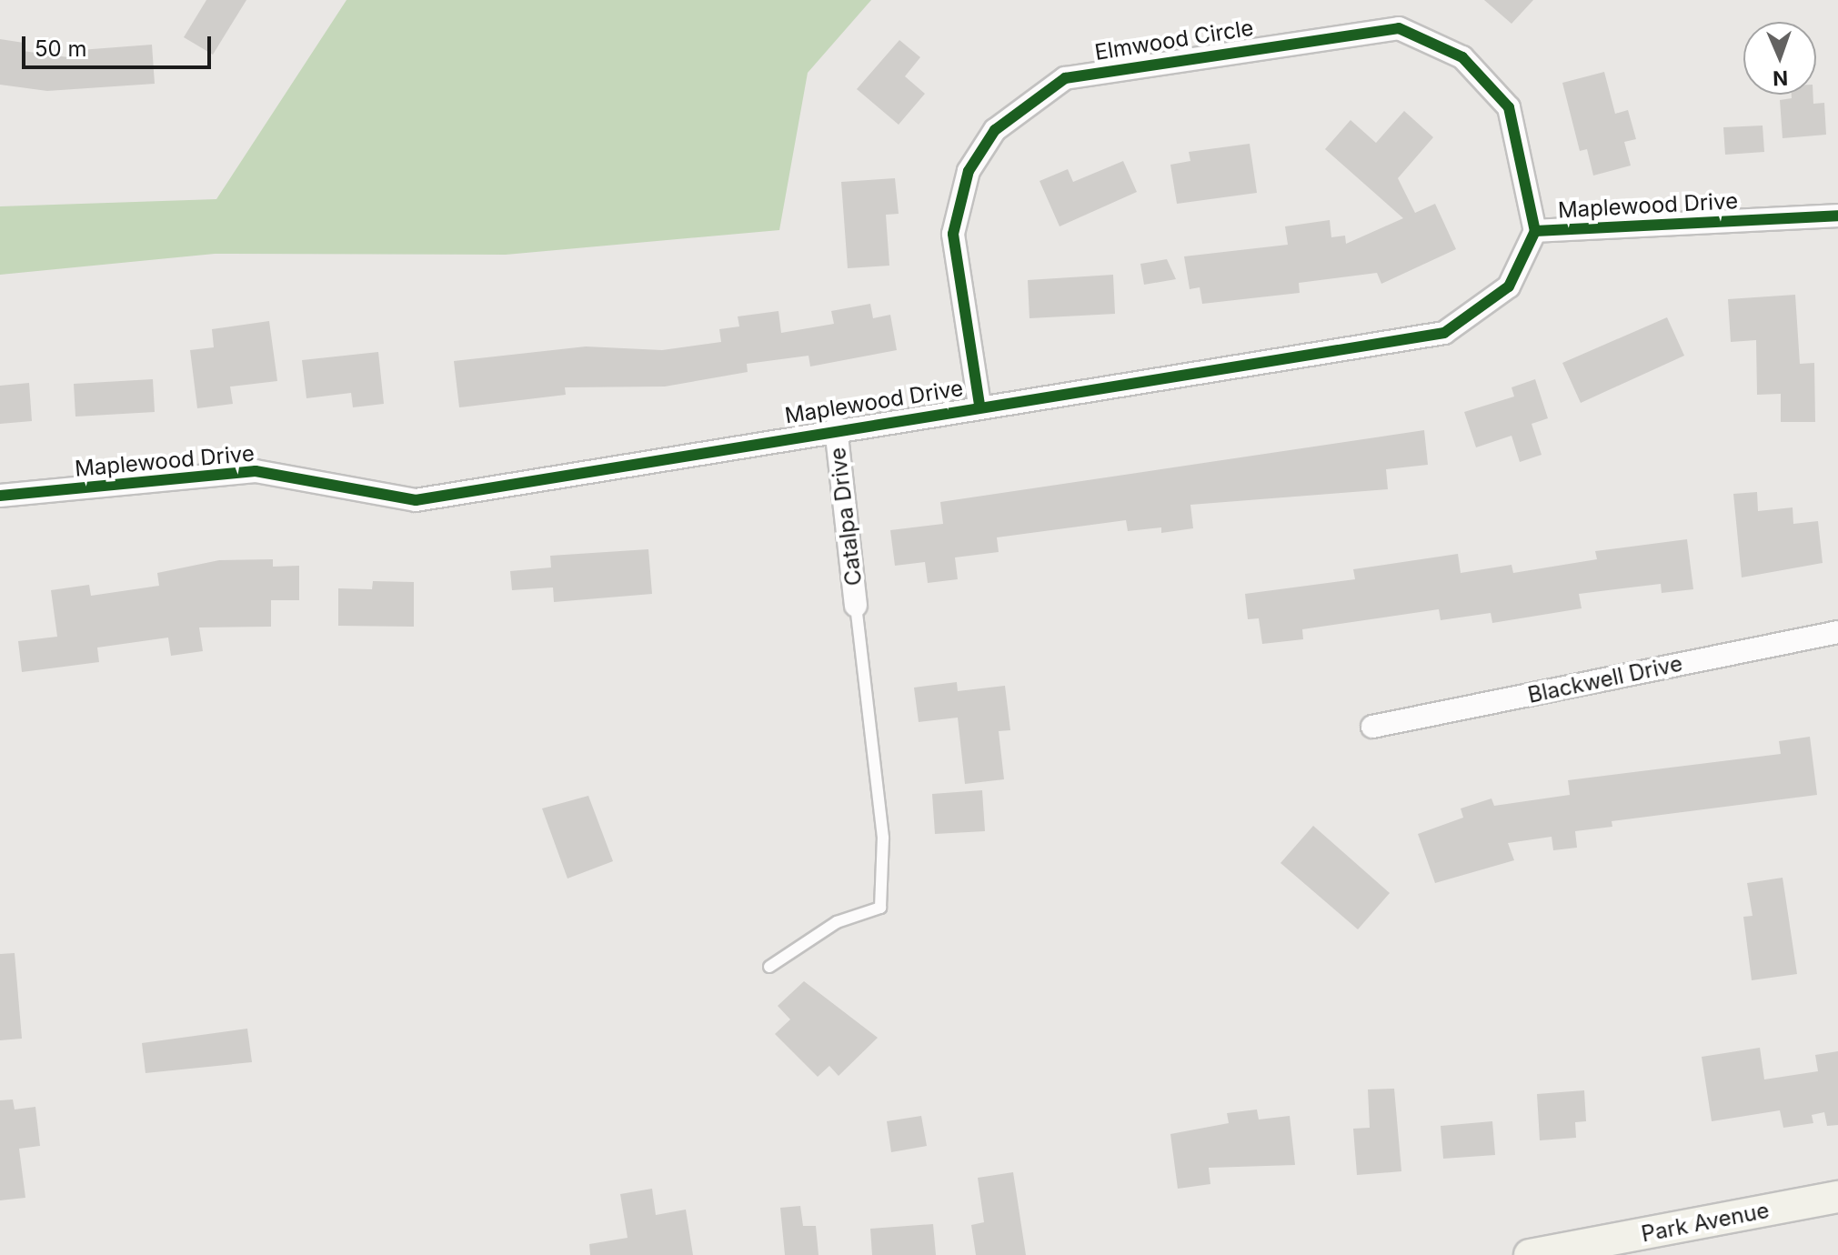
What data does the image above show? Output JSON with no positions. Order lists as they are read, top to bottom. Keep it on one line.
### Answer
{"streets":{"street":["Elmwood Circle","Maplewood Drive","Catalpa Drive","Blackwell Drive","Park Avenue"]},"crossings":[["Elmwood Circle","Maplewood Drive"],["Maplewood Drive","Catalpa Drive"]],"scale_bar":"50 m","north":"bottom"}
